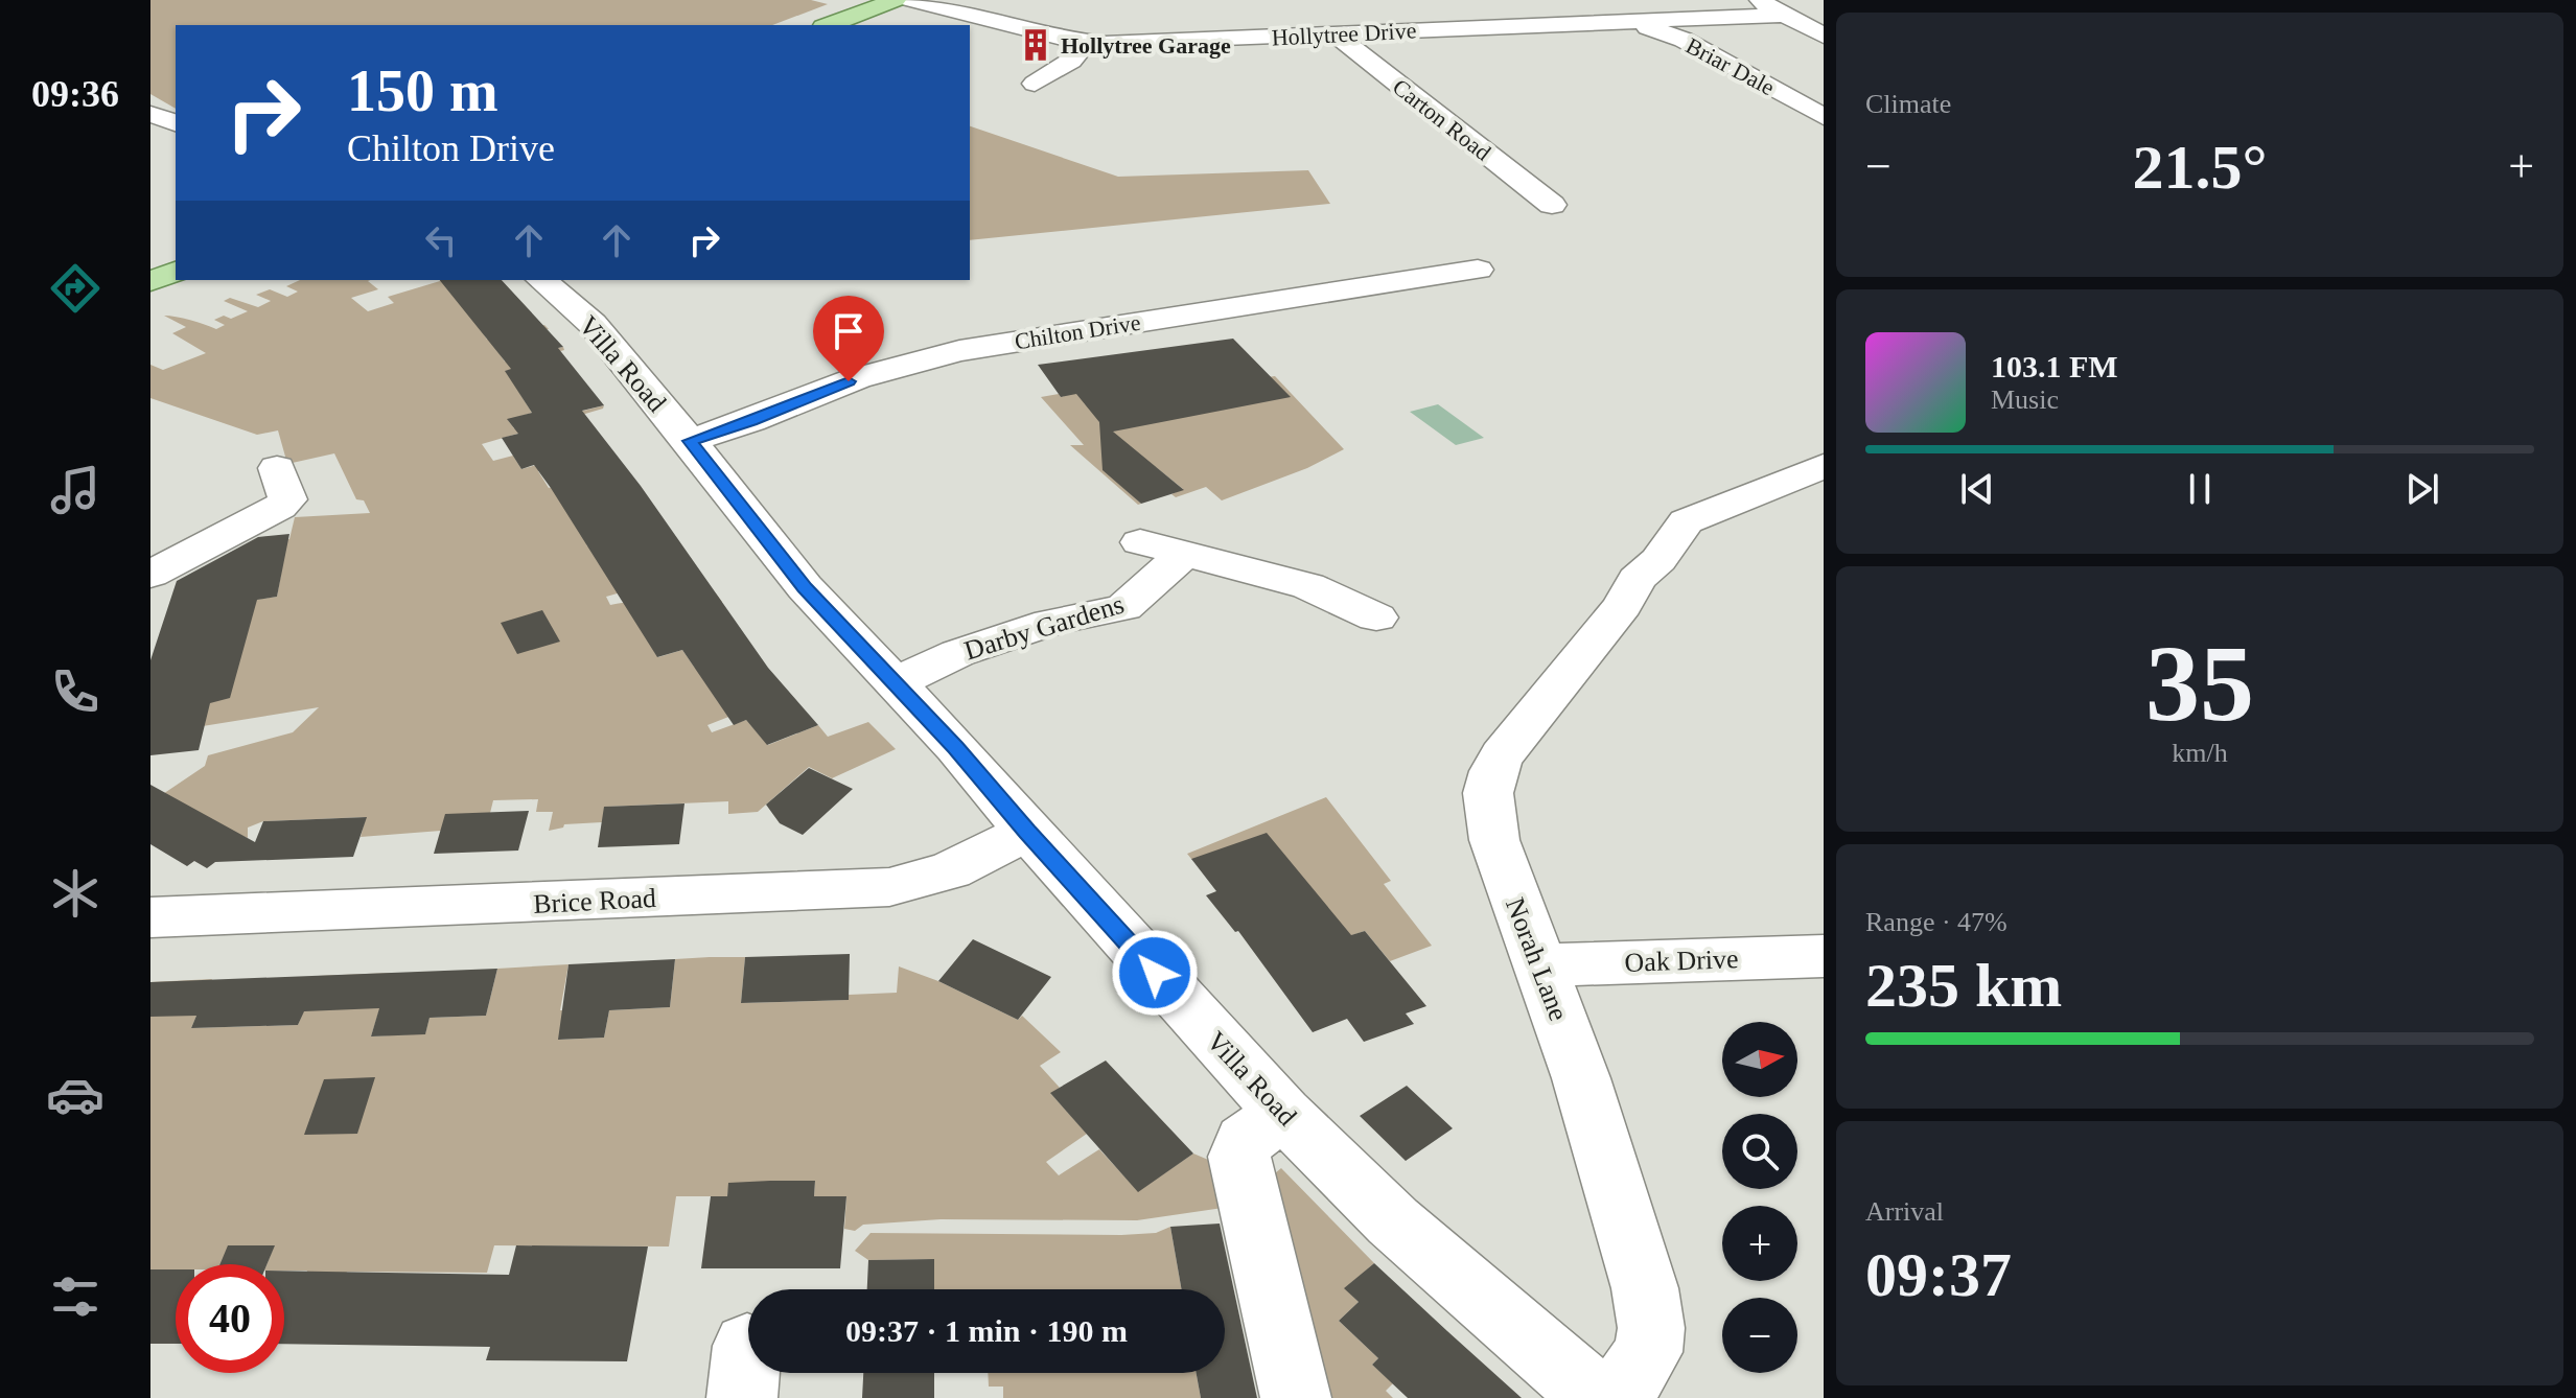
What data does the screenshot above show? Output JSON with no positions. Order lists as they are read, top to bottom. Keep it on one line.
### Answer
{"streets":{"street":["Hollytree Drive","Briar Dale","Carton Road","Chilton Drive","Villa Road","Darby Gardens","Brice Road","Norah Lane","Oak Drive"]},"crossings":[["Hollytree Drive","Briar Dale"],["Hollytree Drive","Carton Road"],["Chilton Drive","Villa Road"],["Villa Road","Darby Gardens"],["Villa Road","Brice Road"],["Norah Lane","Oak Drive"]],"places":{"building":["Hollytree Garage"]},"north":"right","page":{"tabs":"09:36","tile":["Climate",["35","km/h"],["Range · 47%","235 km"],["Arrival","09:37"]],"turn":["150 m","Chilton Drive"],"heat":["−","21.5°","+"],"song":["103.1 FM","Music"],"map_buttons":["+","−"],"limit":"40","trip":"09:37 · 1 min · 190 m"}}
